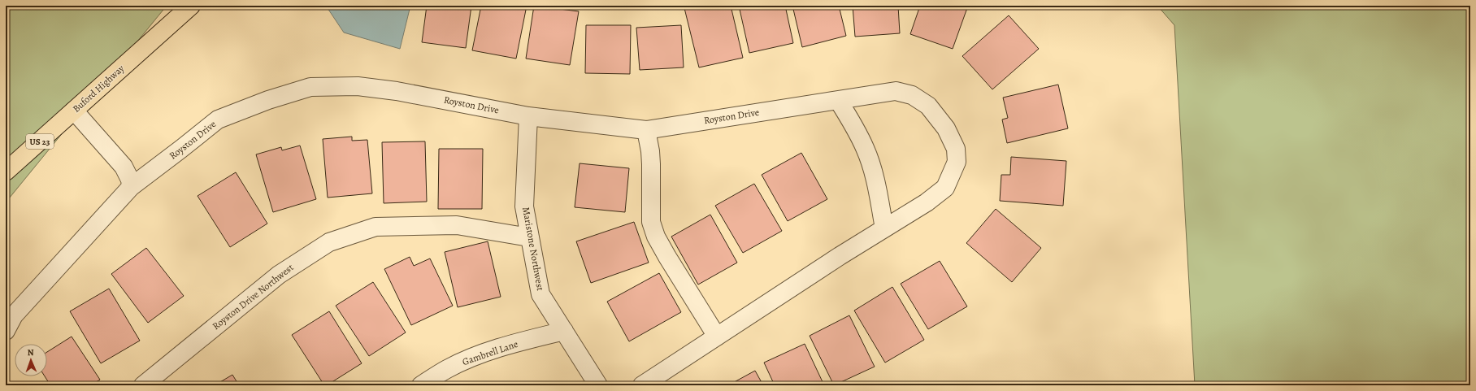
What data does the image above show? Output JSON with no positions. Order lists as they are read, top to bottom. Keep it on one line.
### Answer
{"streets":{"main road":["Buford Highway","US 23"],"street":["Royston Drive","Maristone Northwest","Royston Drive Northwest","Gambrell Lane"]},"crossings":[["Royston Drive","Maristone Northwest"],["Maristone Northwest","Royston Drive Northwest"],["Maristone Northwest","Gambrell Lane"]],"north":"top"}
